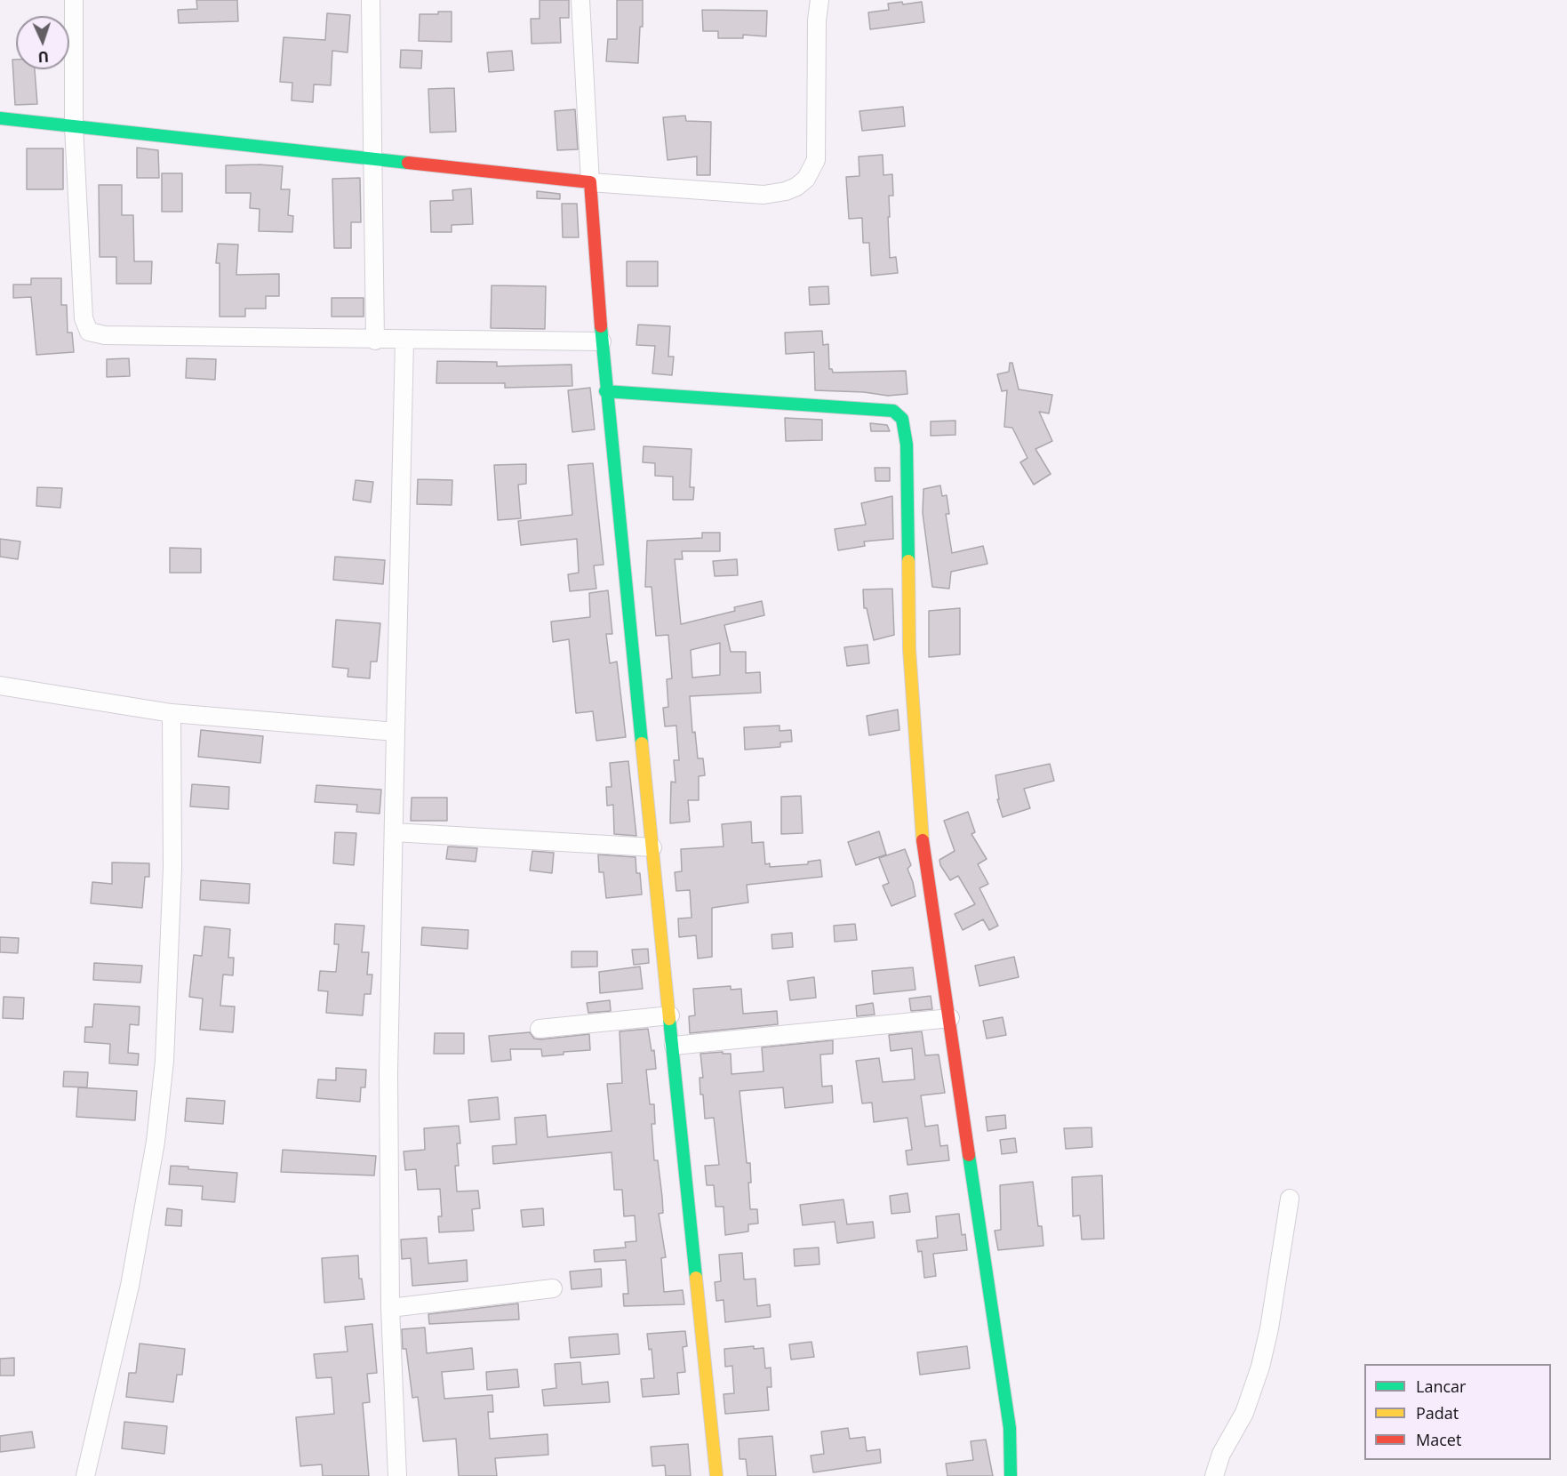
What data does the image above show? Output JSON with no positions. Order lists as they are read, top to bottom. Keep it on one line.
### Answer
{"legend":["Lancar","Padat","Macet"],"north":"bottom"}
